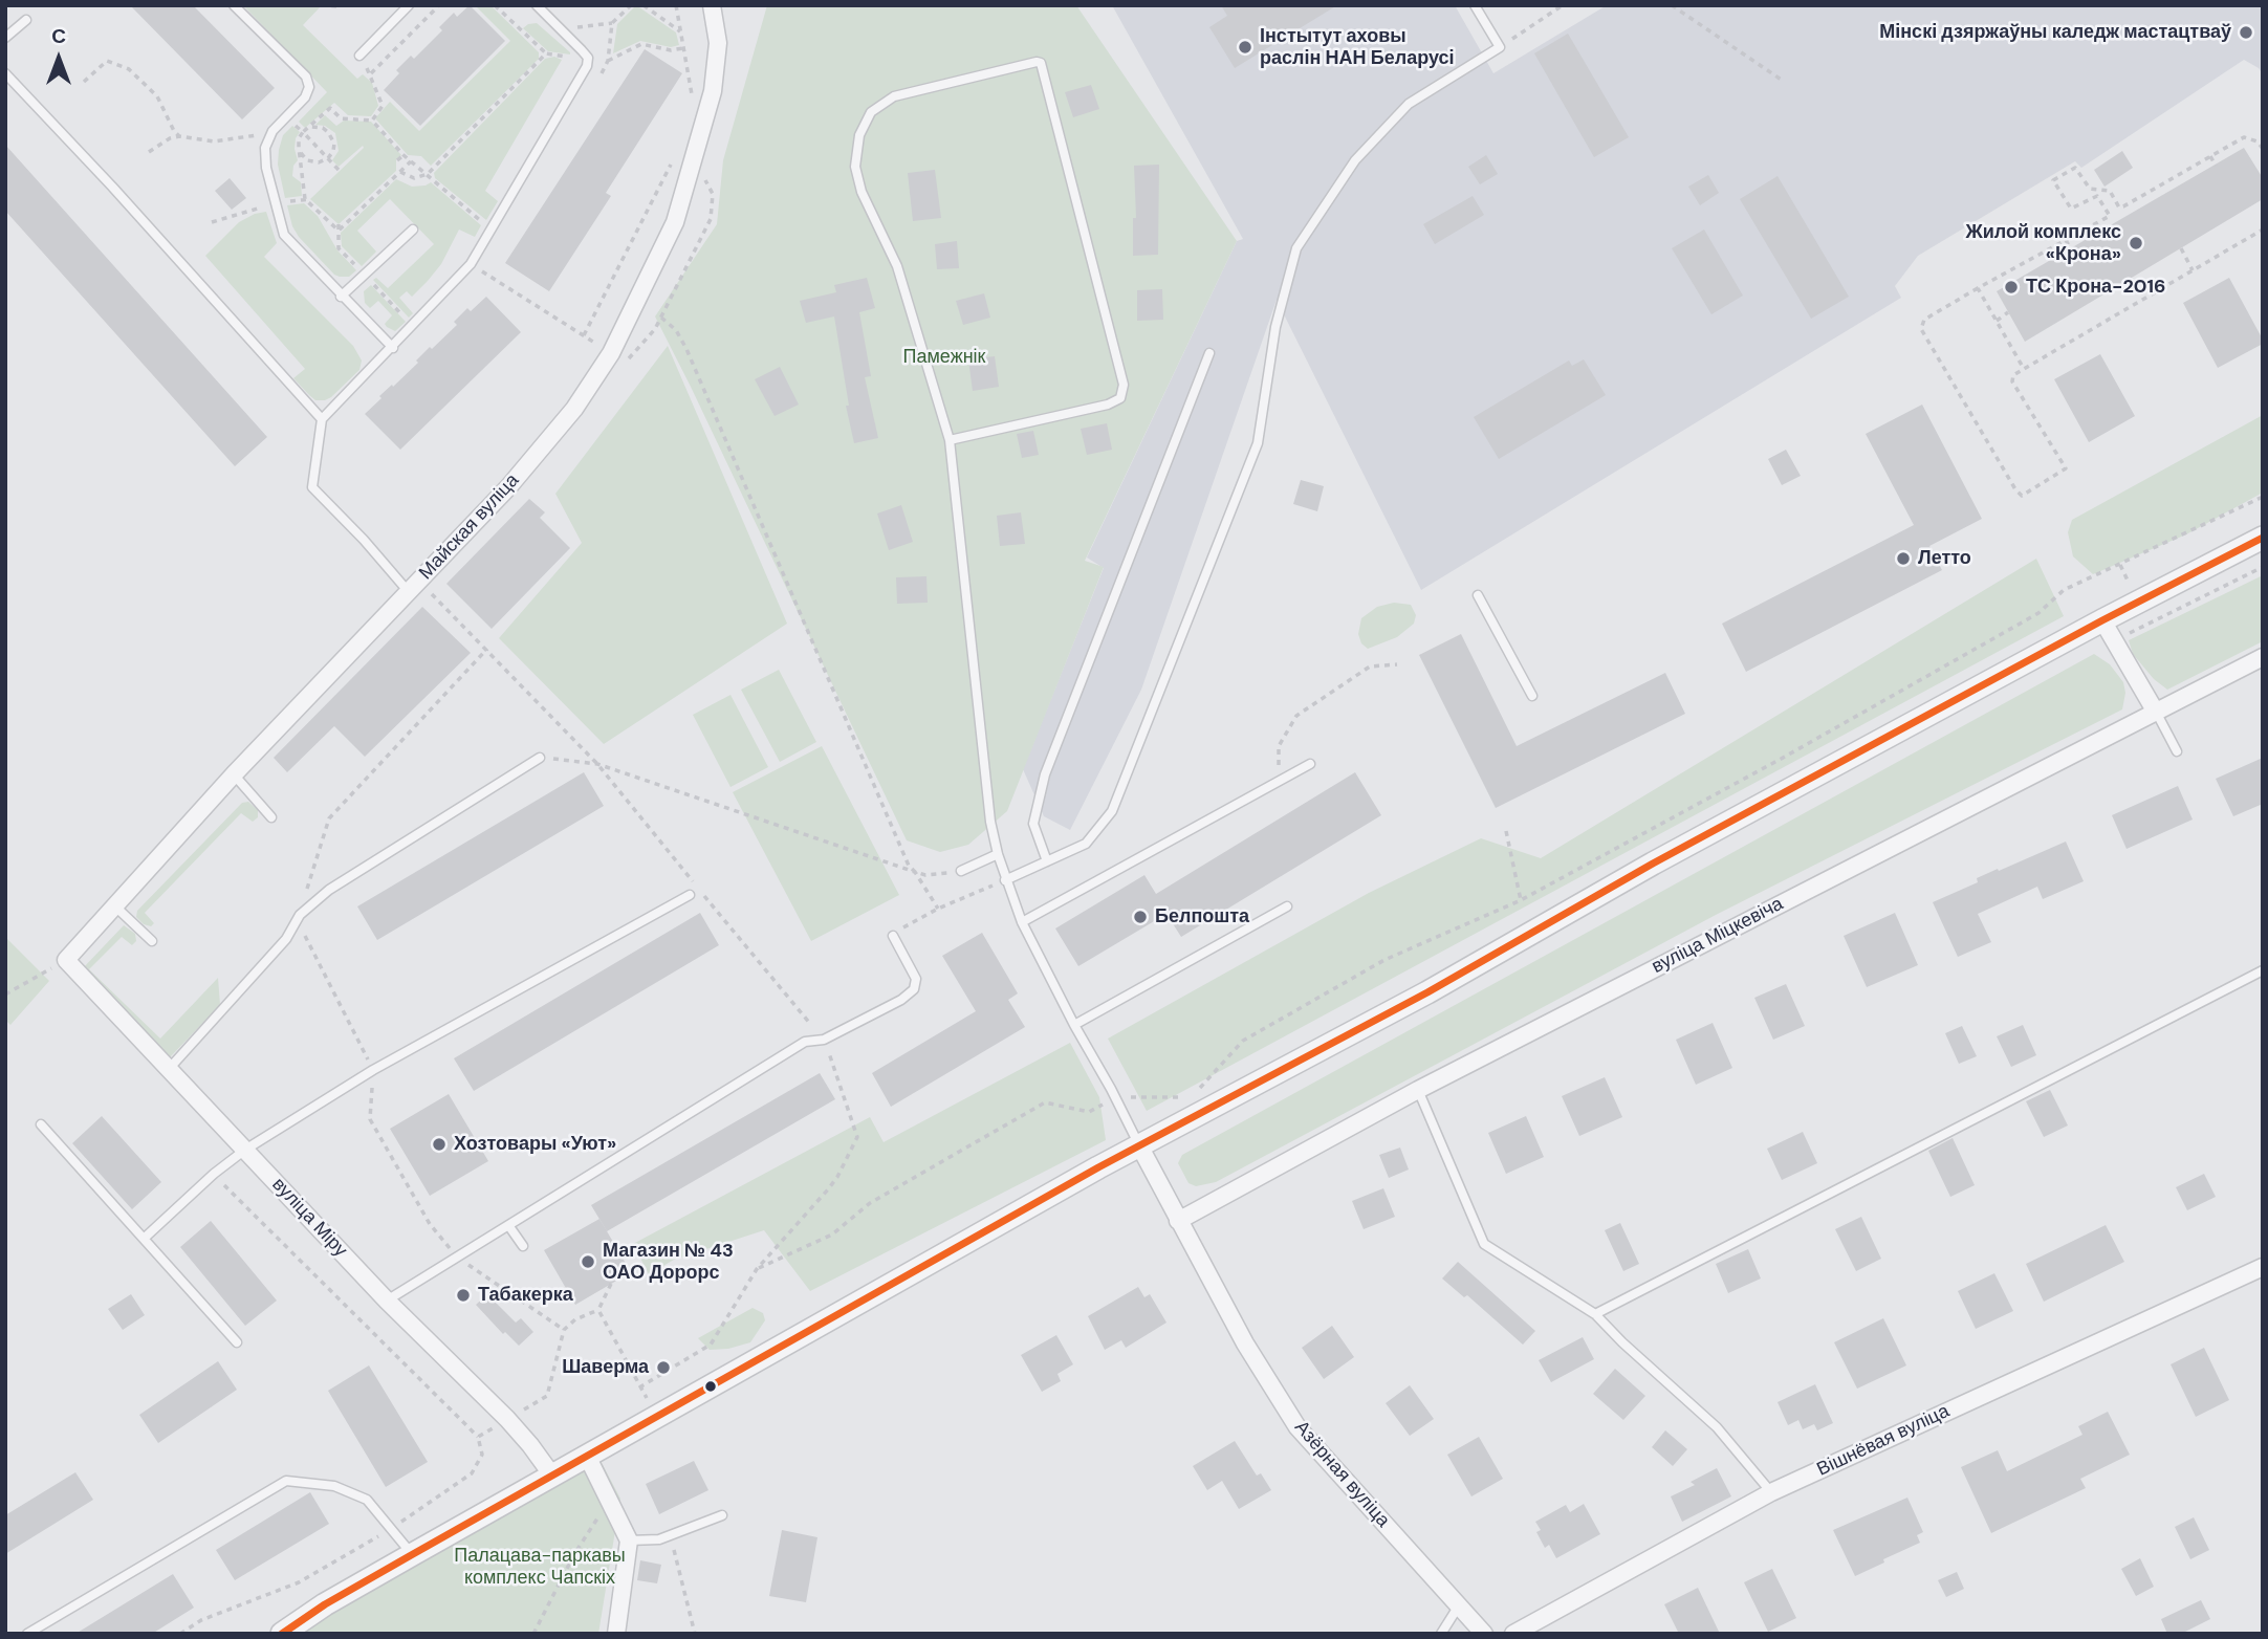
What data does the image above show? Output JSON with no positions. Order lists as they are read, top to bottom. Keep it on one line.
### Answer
{"streets":{"street":["Майская вуліца","вуліца Міцкевіча","вуліца Міру","Вішнёвая вуліца","Азёрная вуліца"]},"crossings":[["Майская вуліца","вуліца Міру"],["вуліца Міцкевіча","Азёрная вуліца"]],"parks":["Памежнік","Палацава-паркавы комплекс Чапскіх"],"places":["Мінскі дзяржаўны каледж мастацтваў","Інстытут аховы раслін НАН Беларусі","Жилой комплекс «Крона»","ТС Крона-2016","Летто","Белпошта","Хозтовары «Уют»","Магазин № 43 ОАО Дорорс","Табакерка","Шаверма"],"north":"top"}
